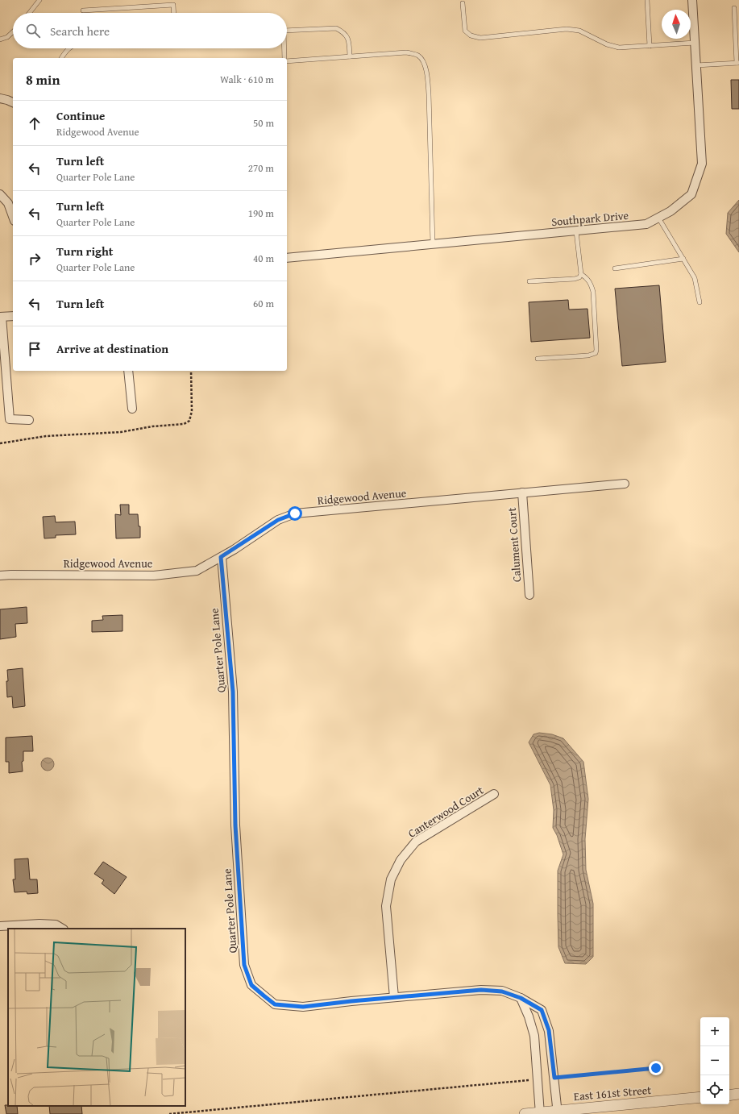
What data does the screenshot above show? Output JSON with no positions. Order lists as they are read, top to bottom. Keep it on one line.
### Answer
{"streets":{"street":["Southpark Drive","Ridgewood Avenue","Calument Court","Quarter Pole Lane","Canterwood Court","East 161st Street"]},"crossings":[["Ridgewood Avenue","Calument Court"],["Ridgewood Avenue","Quarter Pole Lane"],["Quarter Pole Lane","Canterwood Court"],["Quarter Pole Lane","East 161st Street"]],"north":"top","page":{"search":"Search here","heading":["8 min","Walk · 610 m"],"list":[["Continue","Ridgewood Avenue","50 m"],["Turn left","Quarter Pole Lane","270 m"],["Turn left","Quarter Pole Lane","190 m"],["Turn right","Quarter Pole Lane","40 m"],["Turn left","60 m"],"Arrive at destination"],"map_buttons":["+","−"]}}
